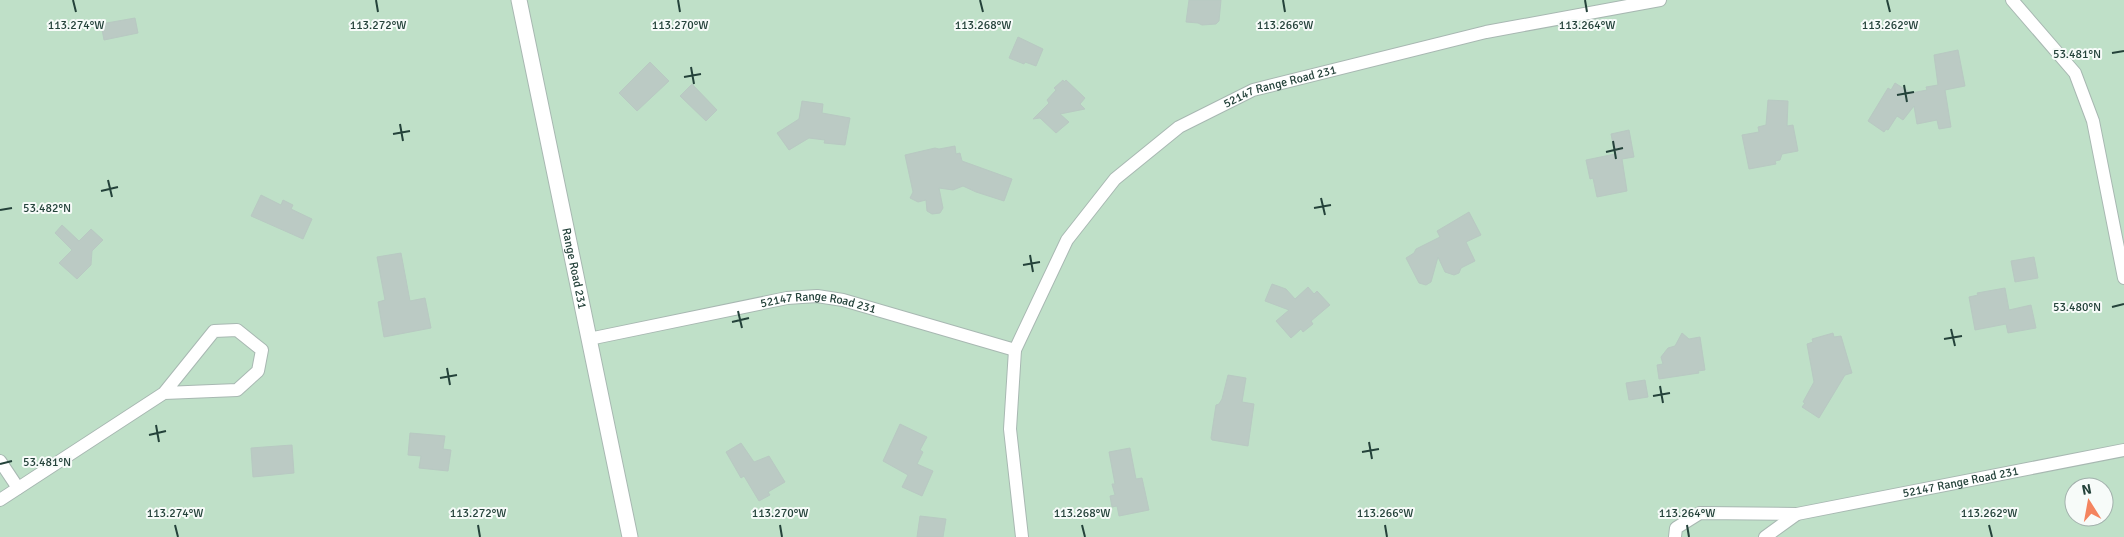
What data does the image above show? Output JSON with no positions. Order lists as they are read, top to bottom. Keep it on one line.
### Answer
{"streets":{"street":["52147 Range Road 231","Range Road 231"]},"crossings":[["52147 Range Road 231","Range Road 231"]],"north":"top","coordinates":["113.274°W","113.272°W","113.270°W","113.268°W","113.266°W","113.264°W","113.262°W","53.481°N","53.482°N","53.480°N"]}
